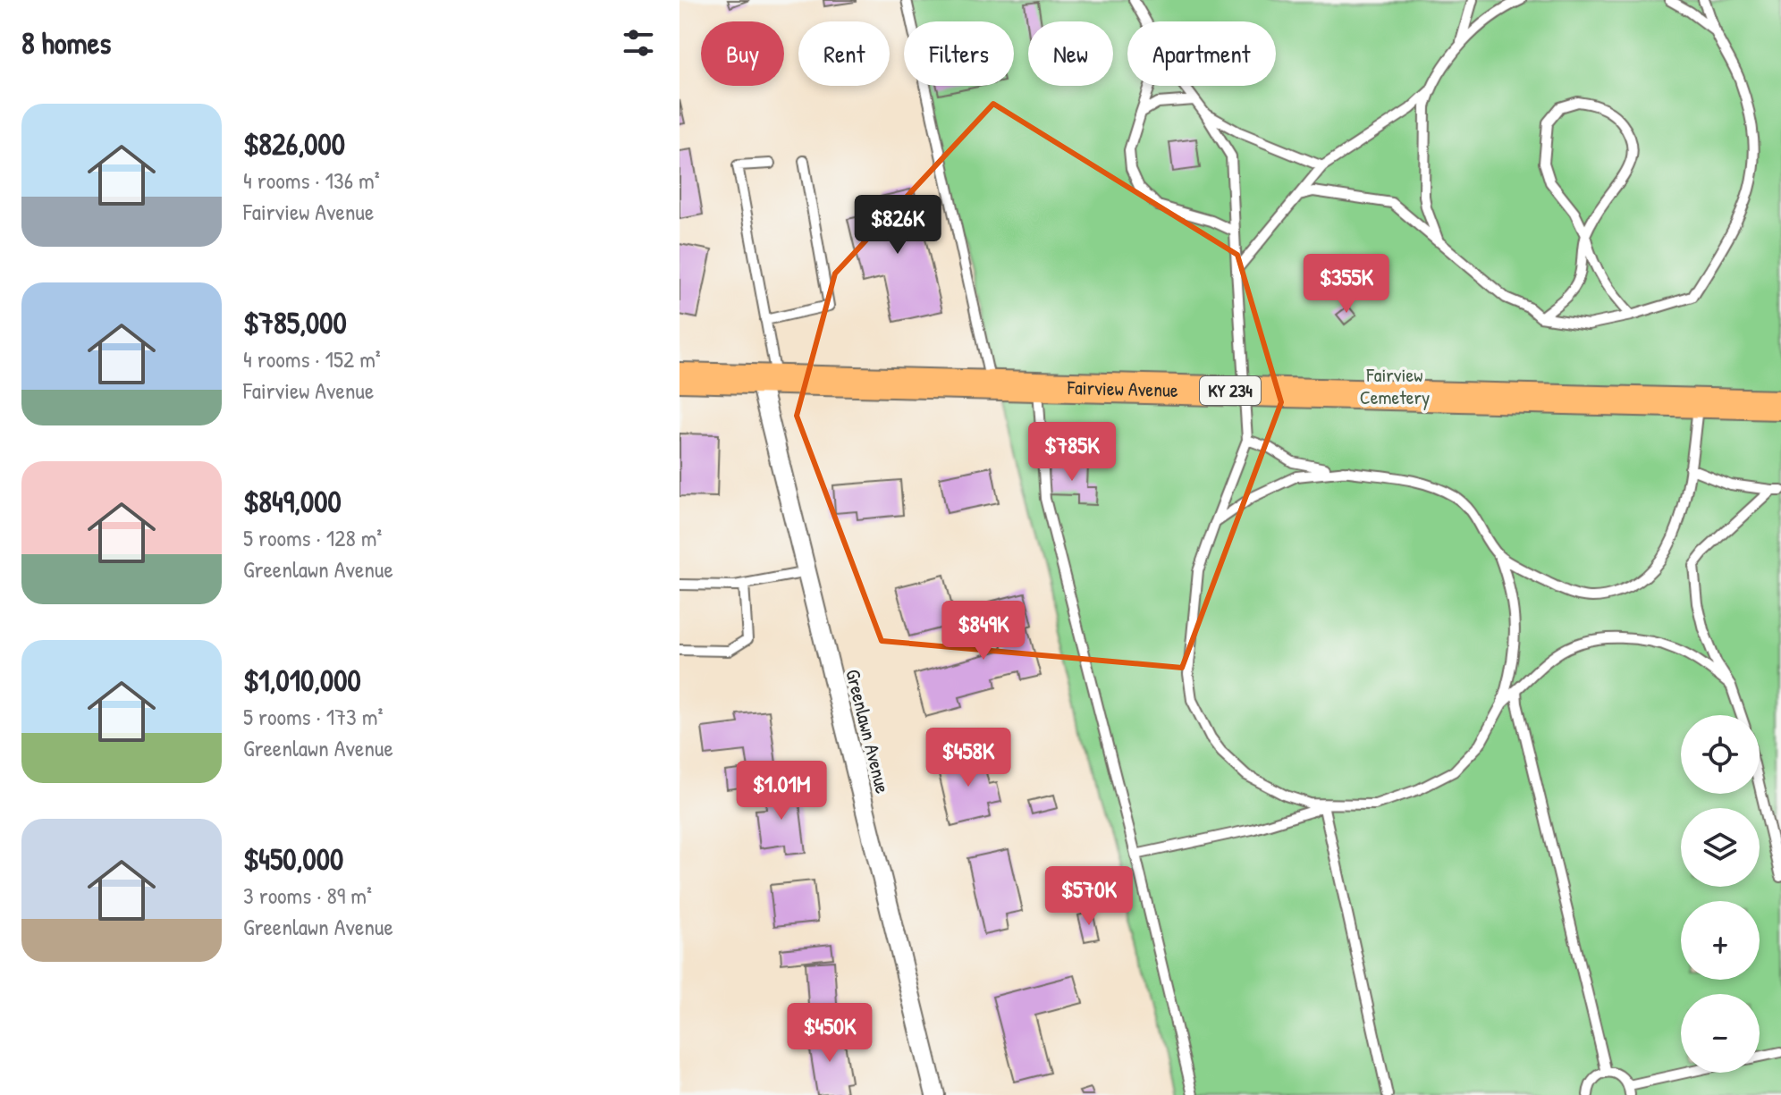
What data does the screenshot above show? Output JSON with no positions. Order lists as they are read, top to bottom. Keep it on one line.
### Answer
{"streets":{"main road":["Fairview Avenue","KY 234"],"street":["Greenlawn Avenue"]},"crossings":[["Fairview Avenue","Greenlawn Avenue"]],"parks":["Fairview Cemetery"],"page":{"heading":"8 homes","chip":["Buy","Rent","Filters","New","Apartment"],"list":[{"name":"$826,000","note":"4 rooms · 136 m² · Fairview Avenue"},{"name":"$785,000","note":"4 rooms · 152 m² · Fairview Avenue"},{"name":"$849,000","note":"5 rooms · 128 m² · Greenlawn Avenue"},{"name":"$1,010,000","note":"5 rooms · 173 m² · Greenlawn Avenue"},{"name":"$450,000","note":"3 rooms · 89 m² · Greenlawn Avenue"}],"price":["$826K","$355K","$785K","$849K","$458K","$1.01M","$570K","$450K"],"map_buttons":["+","−"]}}
